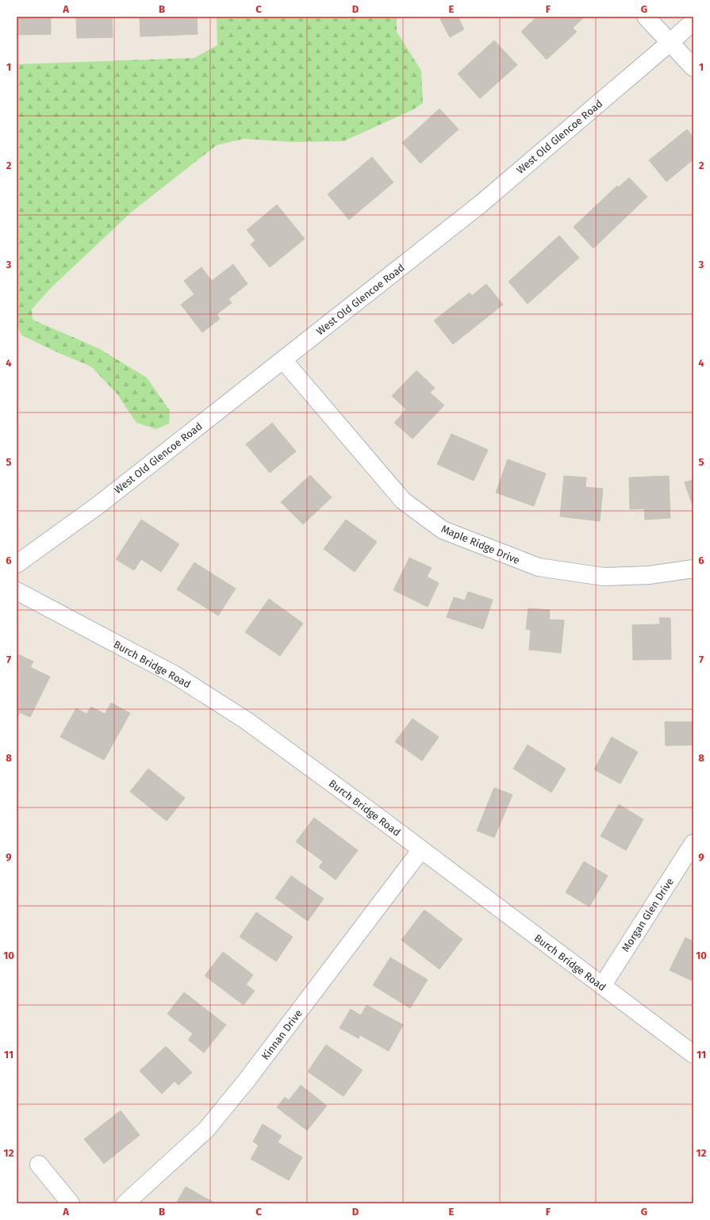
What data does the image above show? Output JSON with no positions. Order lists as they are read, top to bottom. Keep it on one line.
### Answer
{"streets":{"street":["West Old Glencoe Road","Maple Ridge Drive","Burch Bridge Road","Morgan Glen Drive","Kinnan Drive"]},"crossings":[["West Old Glencoe Road","Maple Ridge Drive"],["Burch Bridge Road","Morgan Glen Drive"],["Burch Bridge Road","Kinnan Drive"]],"grid":{"columns":["A","B","C","D","E","F","G"],"rows":["1","2","3","4","5","6","7","8","9","10","11","12"]}}
